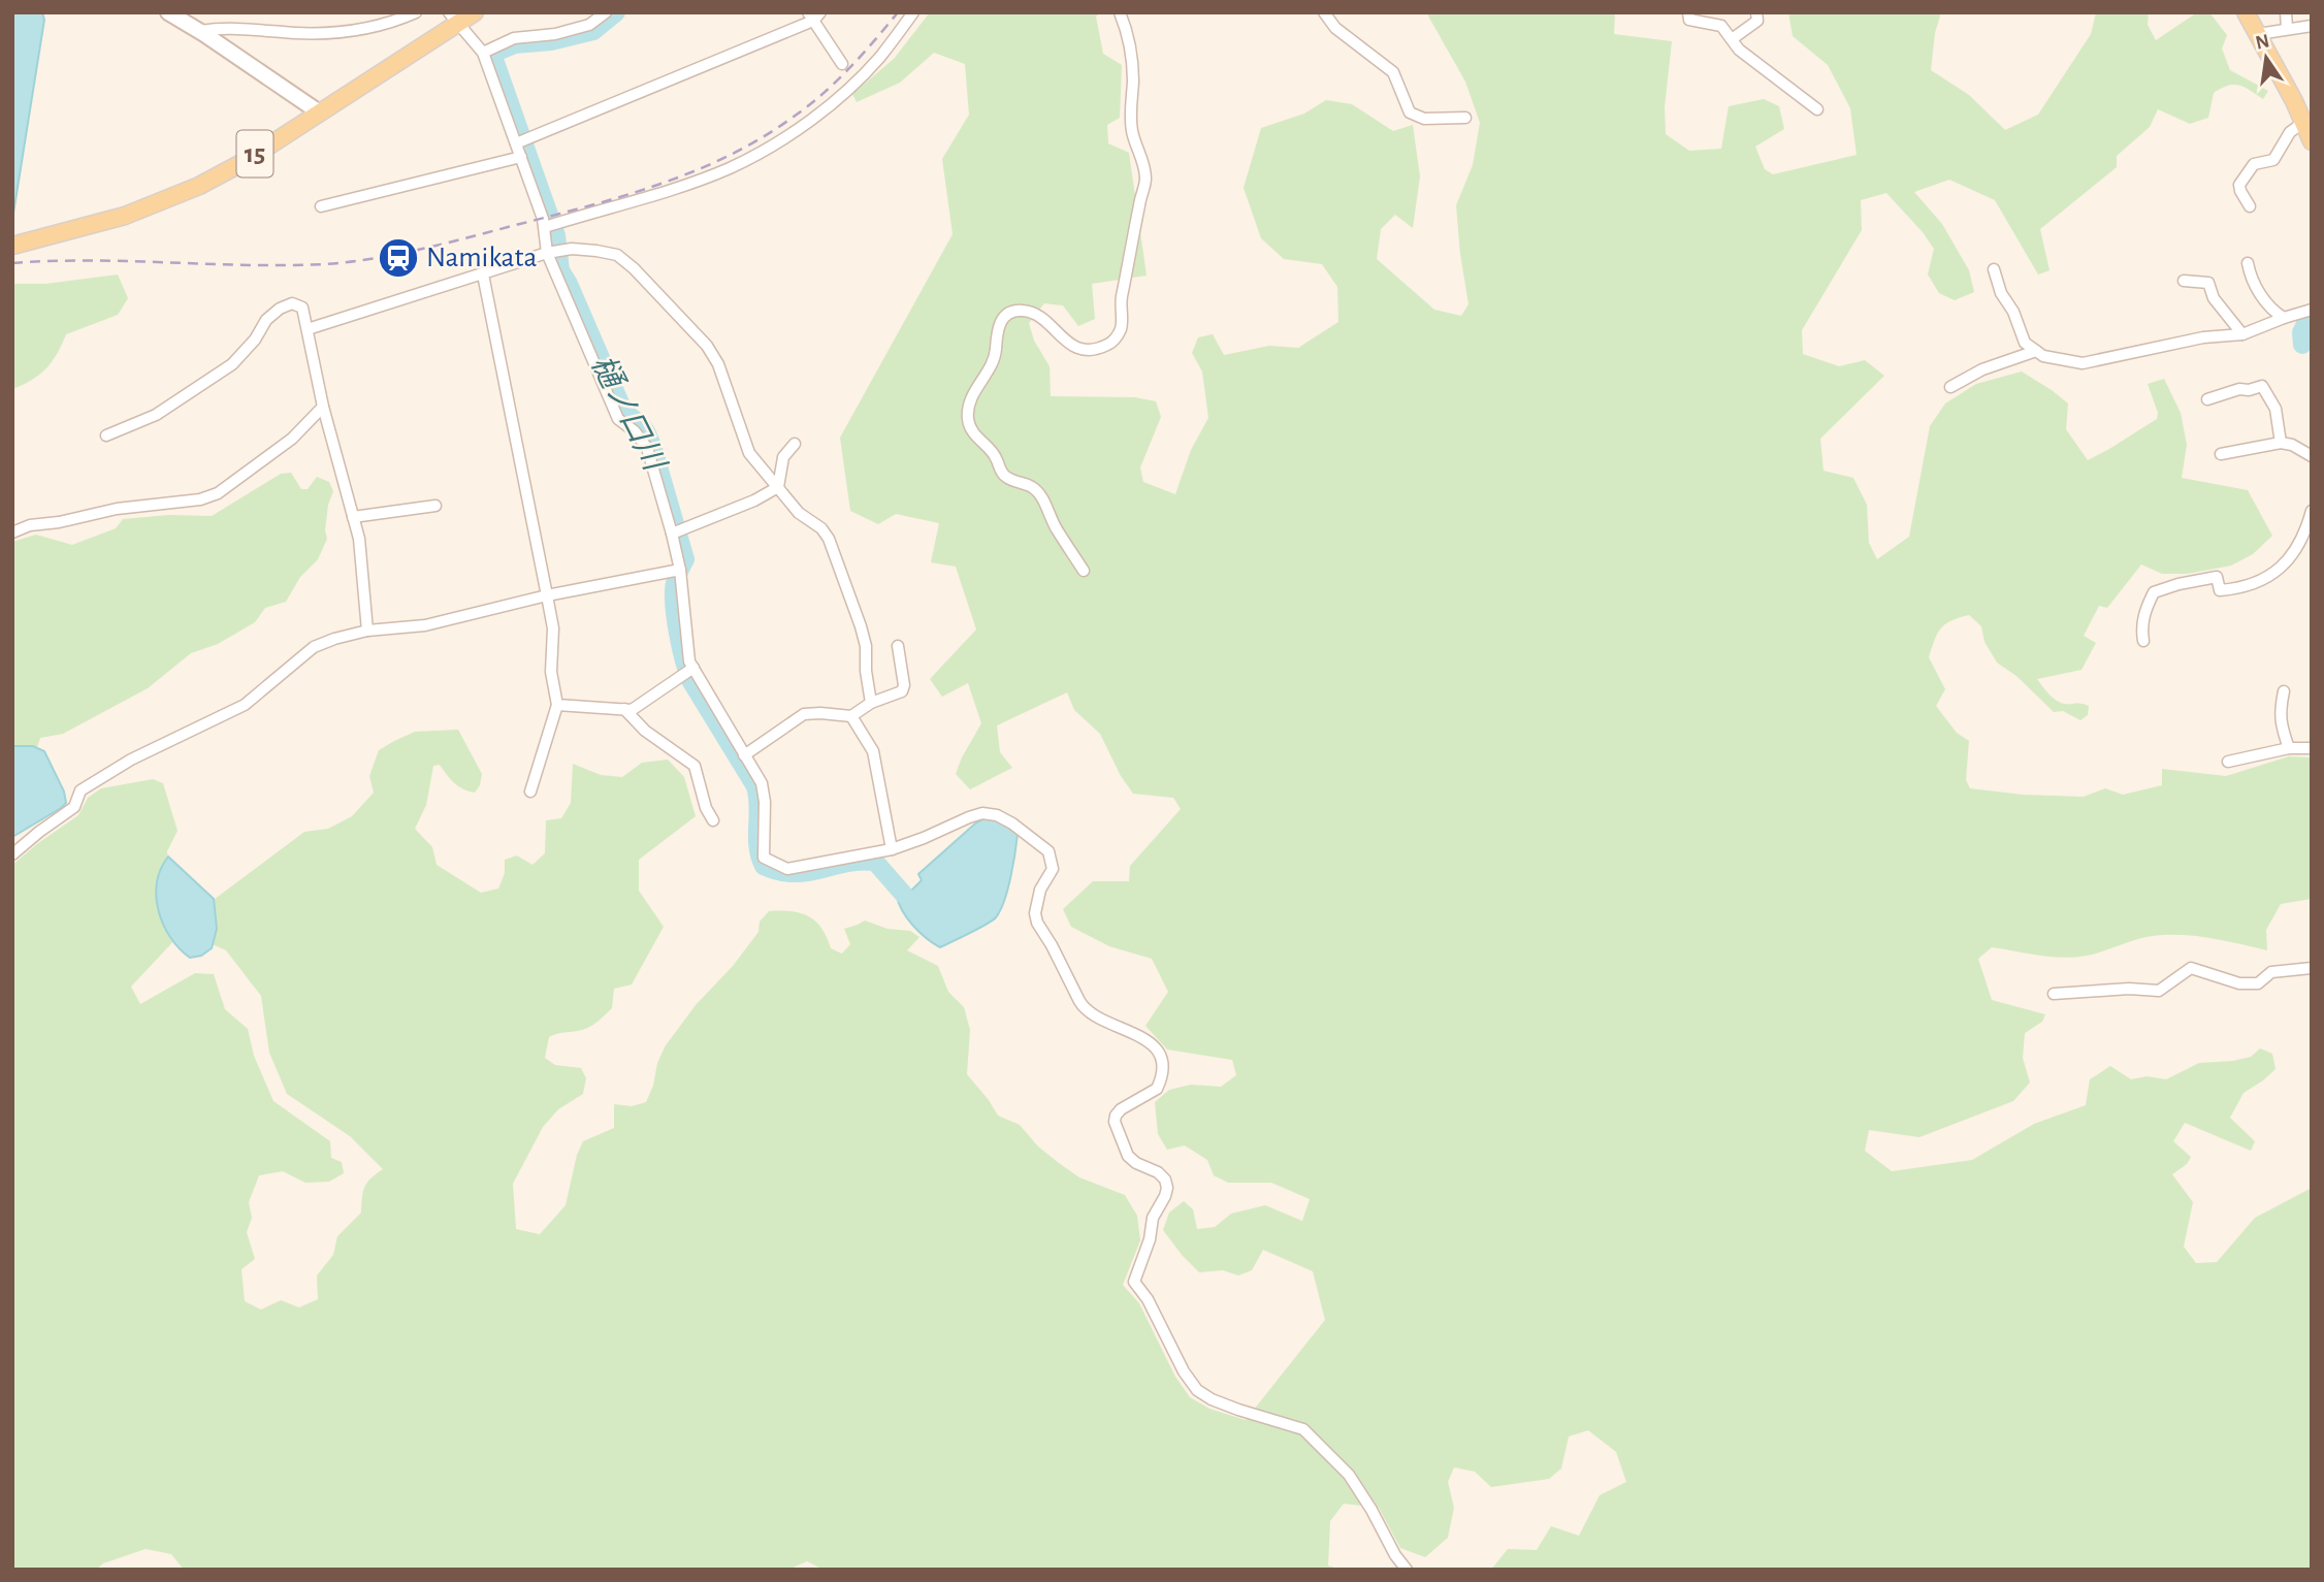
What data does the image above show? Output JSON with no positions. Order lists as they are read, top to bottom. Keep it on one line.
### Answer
{"streets":{"main road":["15"]},"water":["樋ノ口川"],"places":{"station":["Namikata"]},"north":"top"}
